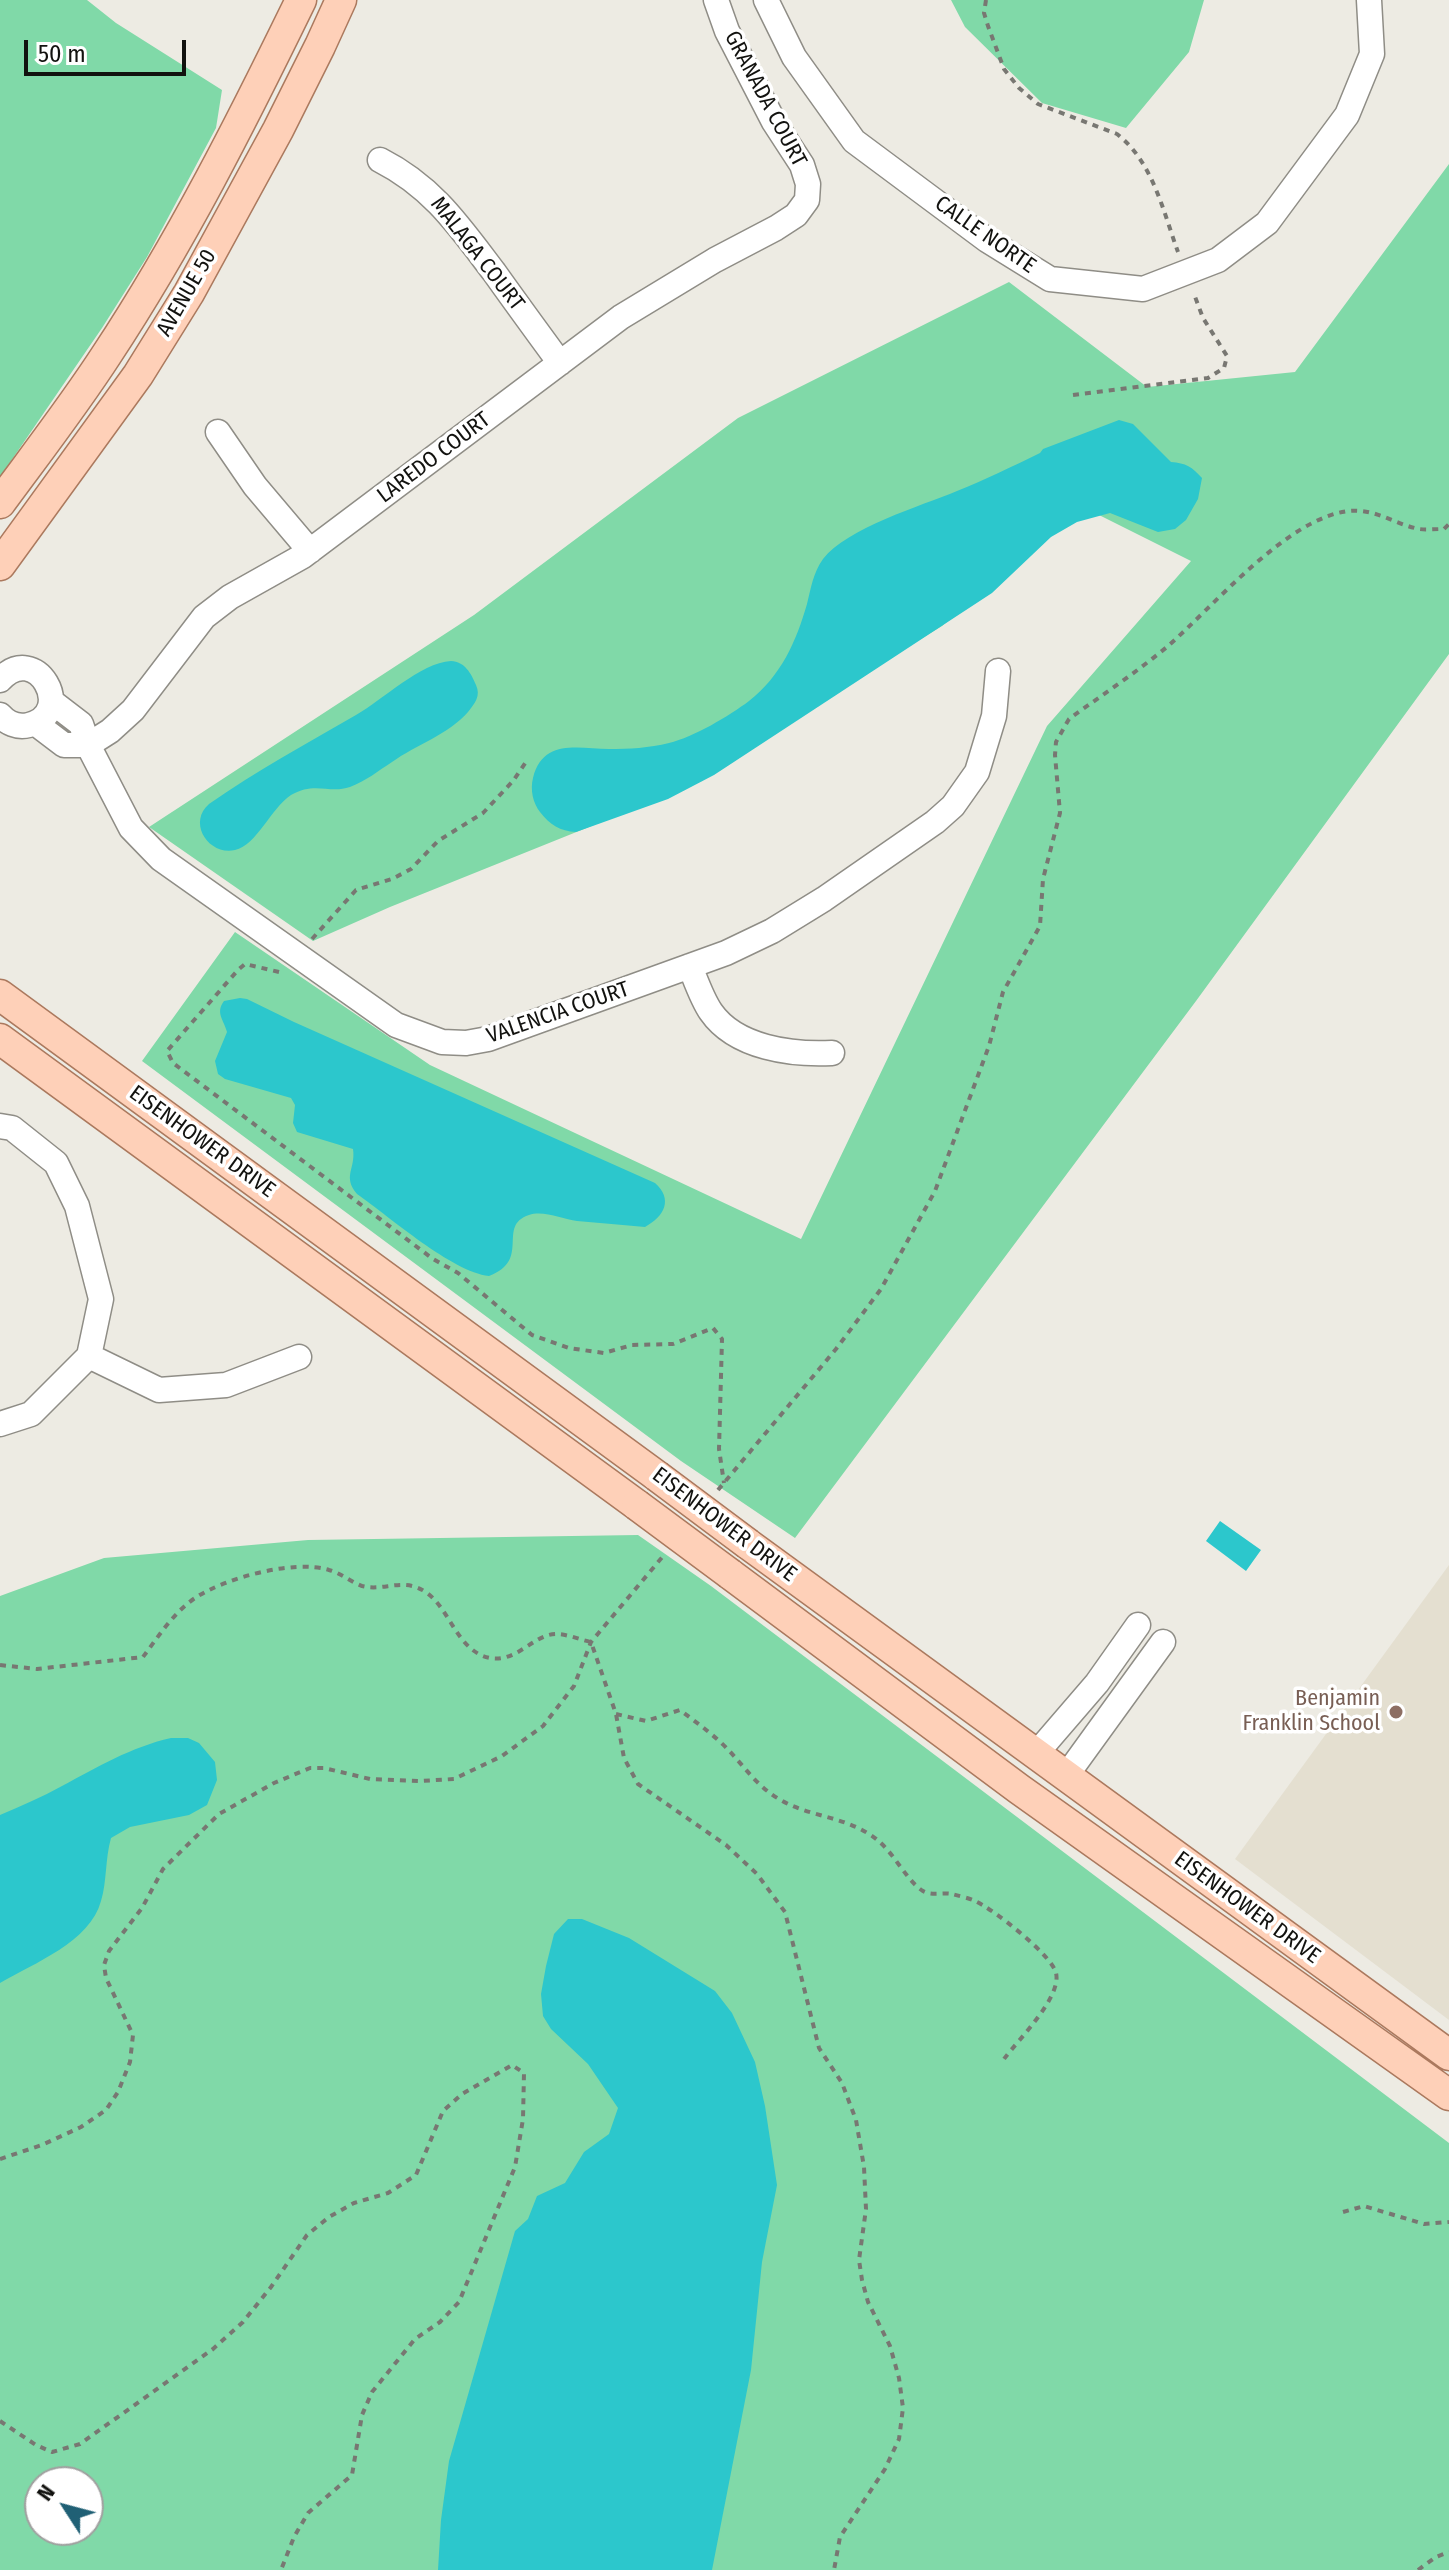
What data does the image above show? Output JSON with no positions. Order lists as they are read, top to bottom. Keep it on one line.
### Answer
{"streets":{"main road":["AVENUE 50","EISENHOWER DRIVE"],"street":["GRANADA COURT","CALLE NORTE","MALAGA COURT","LAREDO COURT","VALENCIA COURT"]},"crossings":[["GRANADA COURT","LAREDO COURT"],["MALAGA COURT","LAREDO COURT"],["LAREDO COURT","VALENCIA COURT"]],"places":["Benjamin Franklin School"],"scale_bar":"50 m","north":"top left"}
